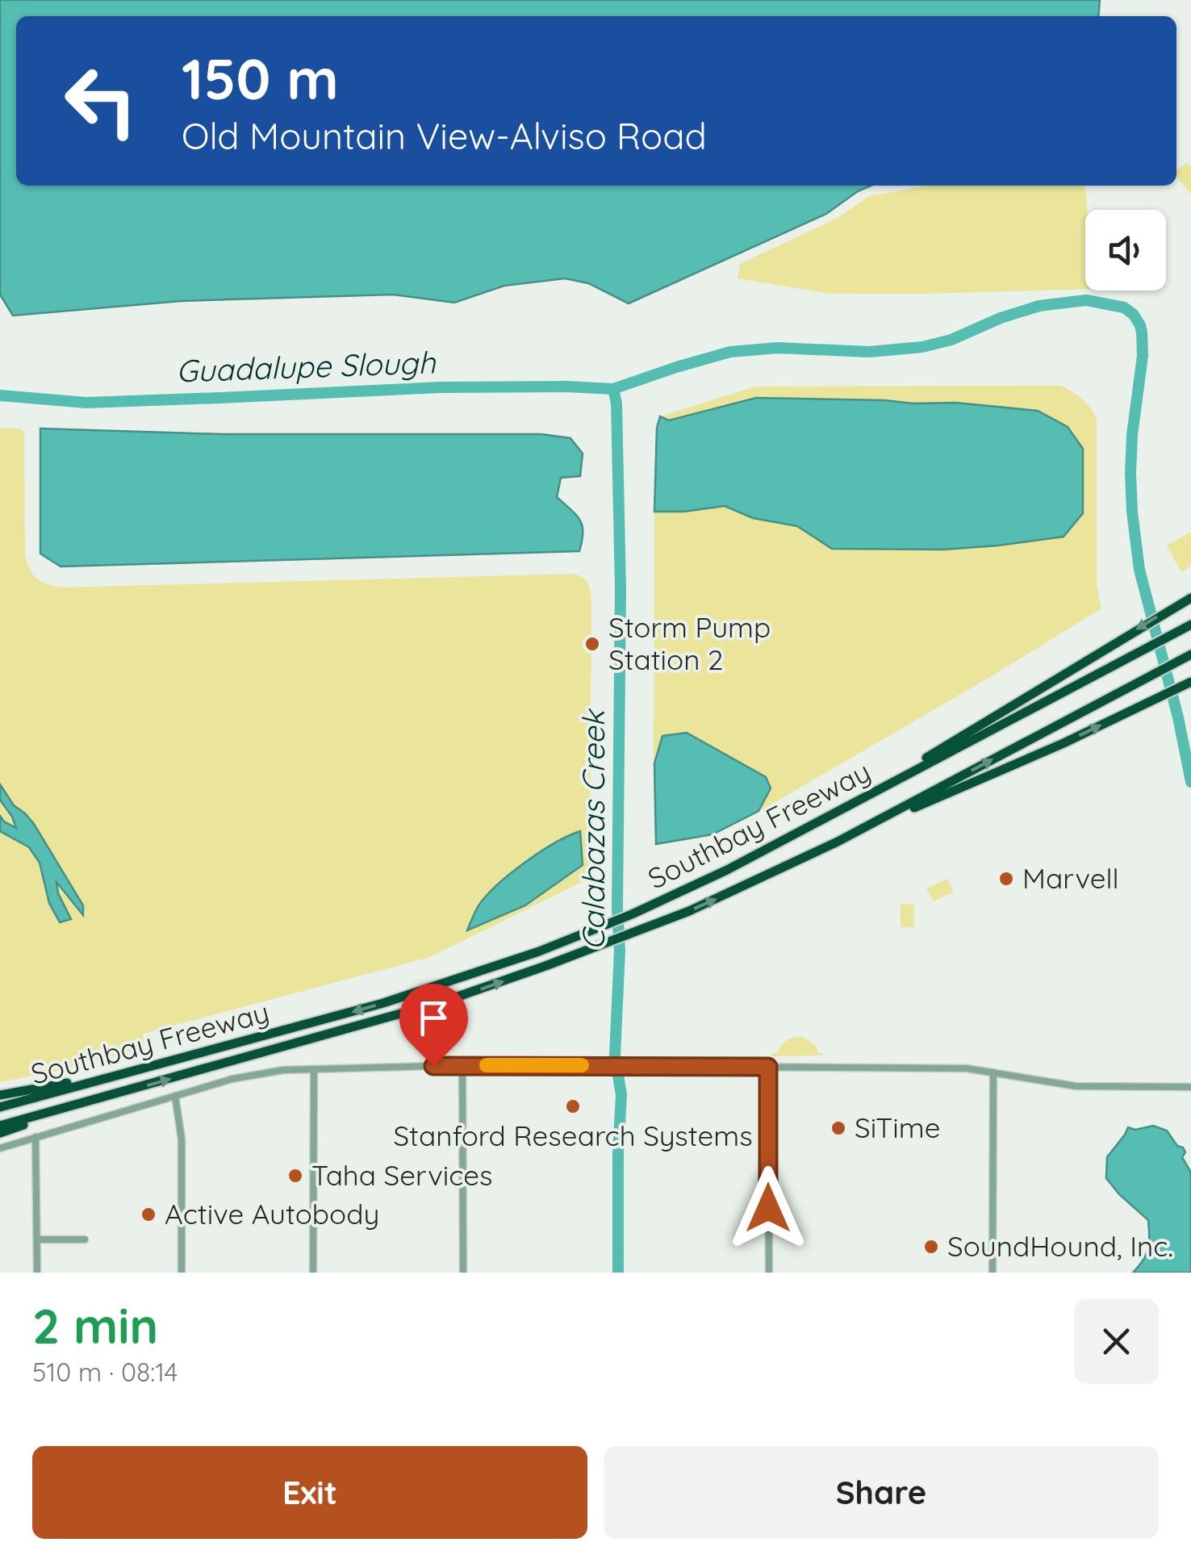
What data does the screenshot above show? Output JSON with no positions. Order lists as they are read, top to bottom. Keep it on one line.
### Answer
{"streets":{"highway":["Southbay Freeway"]},"water":["Guadalupe Slough","Calabazas Creek"],"places":["Storm Pump Station 2","Marvell","Stanford Research Systems","SiTime","Taha Services","Active Autobody","SoundHound, Inc."],"page":{"turn":["150 m","Old Mountain View-Alviso Road"],"heading":["2 min","510 m · 08:14"],"buttons":["Exit","Share"]}}
